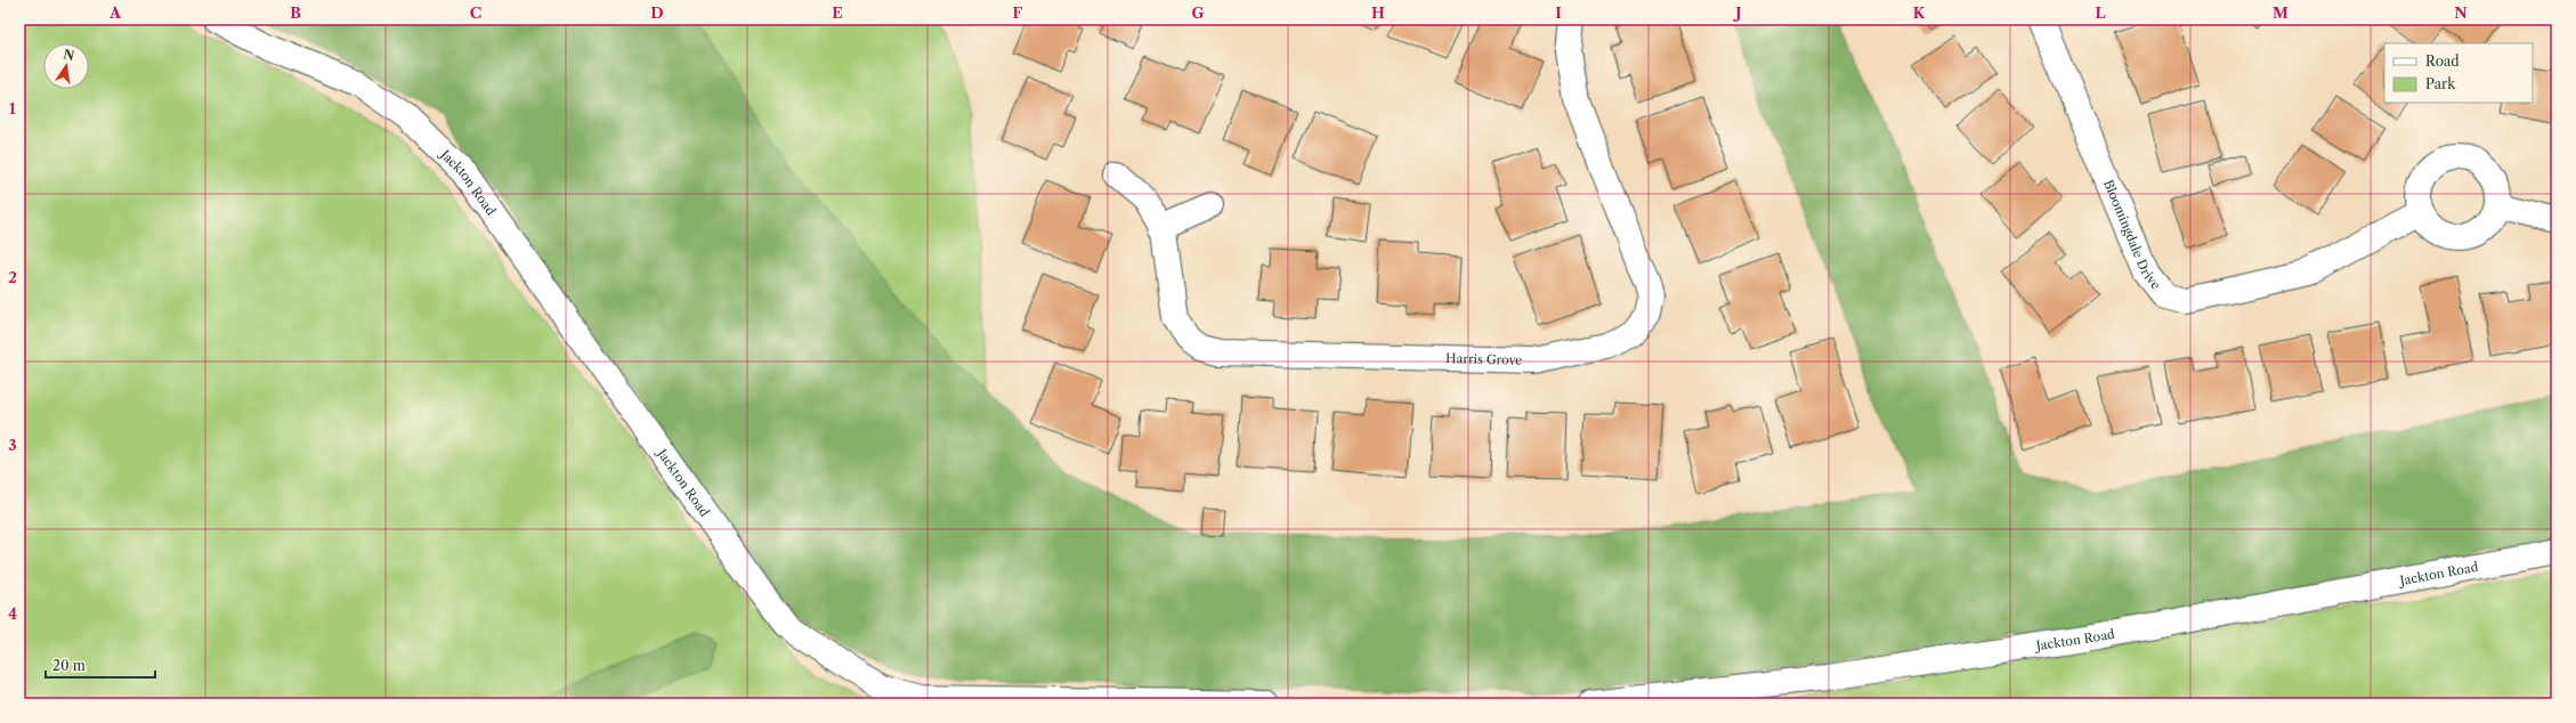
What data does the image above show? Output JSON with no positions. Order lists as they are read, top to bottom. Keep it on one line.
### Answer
{"streets":{"street":["Jackton Road","Bloomingdale Drive","Harris Grove"]},"legend":["Road","Park"],"scale_bar":"20 m","north":"top","grid":{"columns":["A","B","C","D","E","F","G","H","I","J","K","L","M","N"],"rows":["1","2","3","4"]}}
